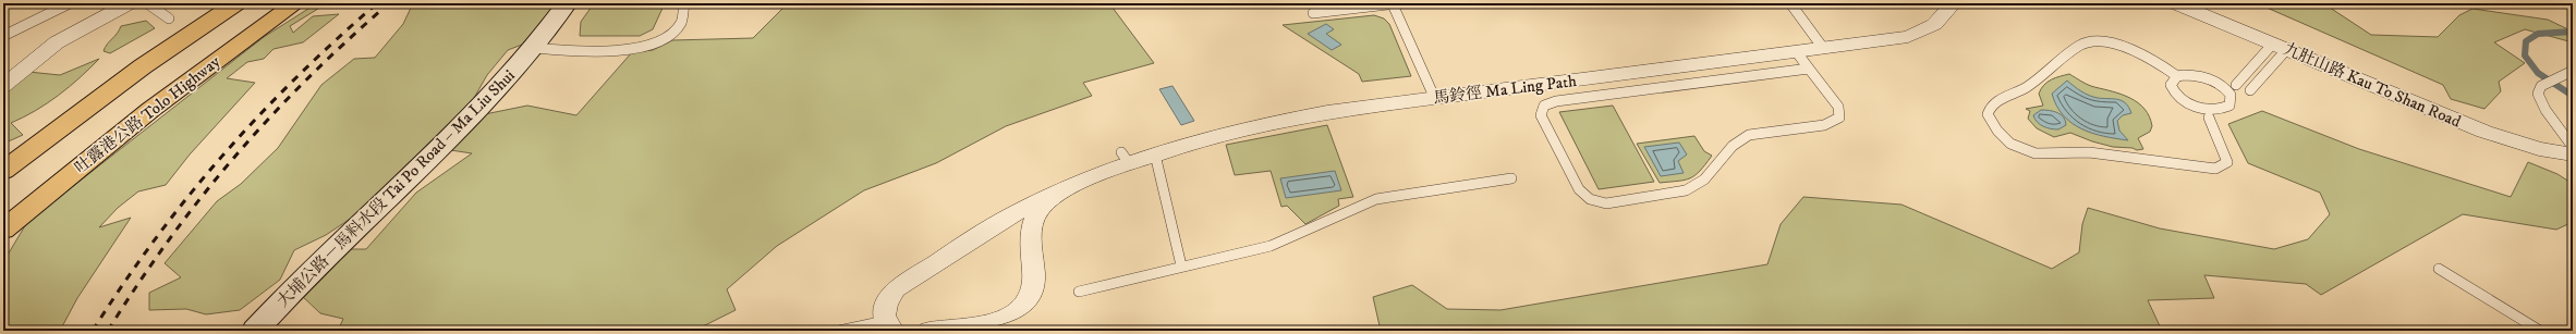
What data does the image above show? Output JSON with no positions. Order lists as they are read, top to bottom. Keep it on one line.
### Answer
{"streets":{"highway":["吐露港公路 Tolo Highway"],"main road":["大埔公路－馬料水段 Tai Po Road – Ma Liu Shui"],"street":["九肚山路 Kau To Shan Road","馬鈴徑 Ma Ling Path"]}}
